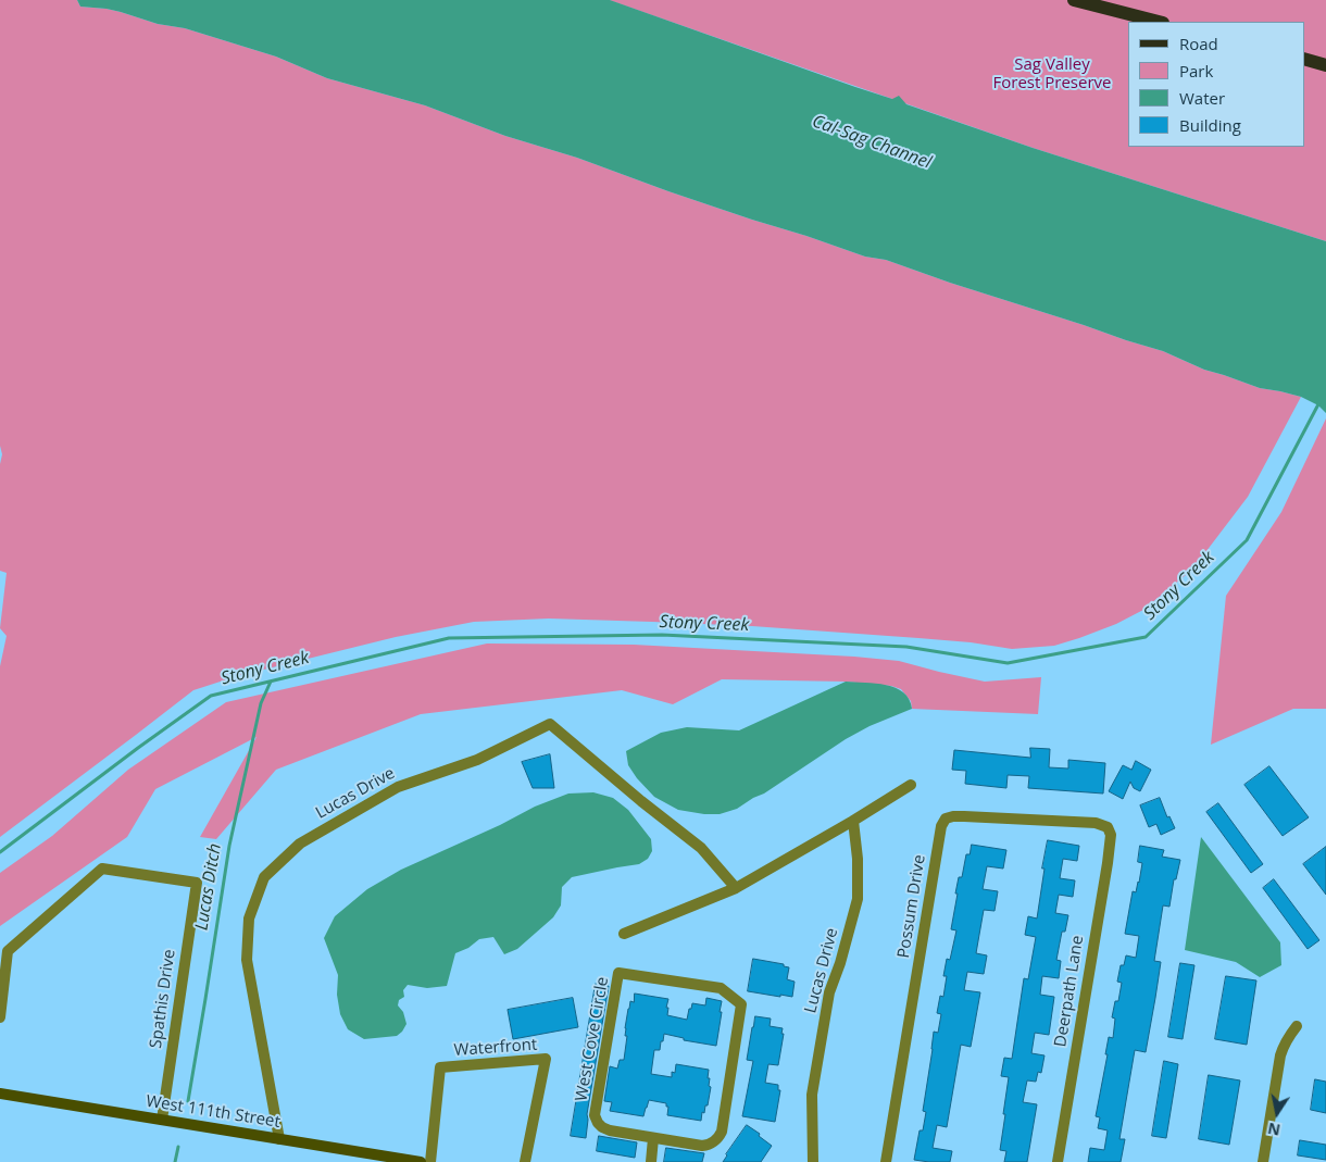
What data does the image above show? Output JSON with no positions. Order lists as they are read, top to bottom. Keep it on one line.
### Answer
{"streets":{"main road":["West 111th Street"],"street":["Lucas Drive","Possum Drive","Deerpath Lane","Spathis Drive","West Cove Circle","Waterfront"]},"crossings":[["Lucas Drive","West 111th Street"],["Possum Drive","Deerpath Lane"],["Spathis Drive","West 111th Street"]],"water":["Cal-Sag Channel","Stony Creek","Lucas Ditch"],"parks":["Sag Valley Forest Preserve"],"legend":["Road","Park","Water","Building"],"north":"bottom"}
